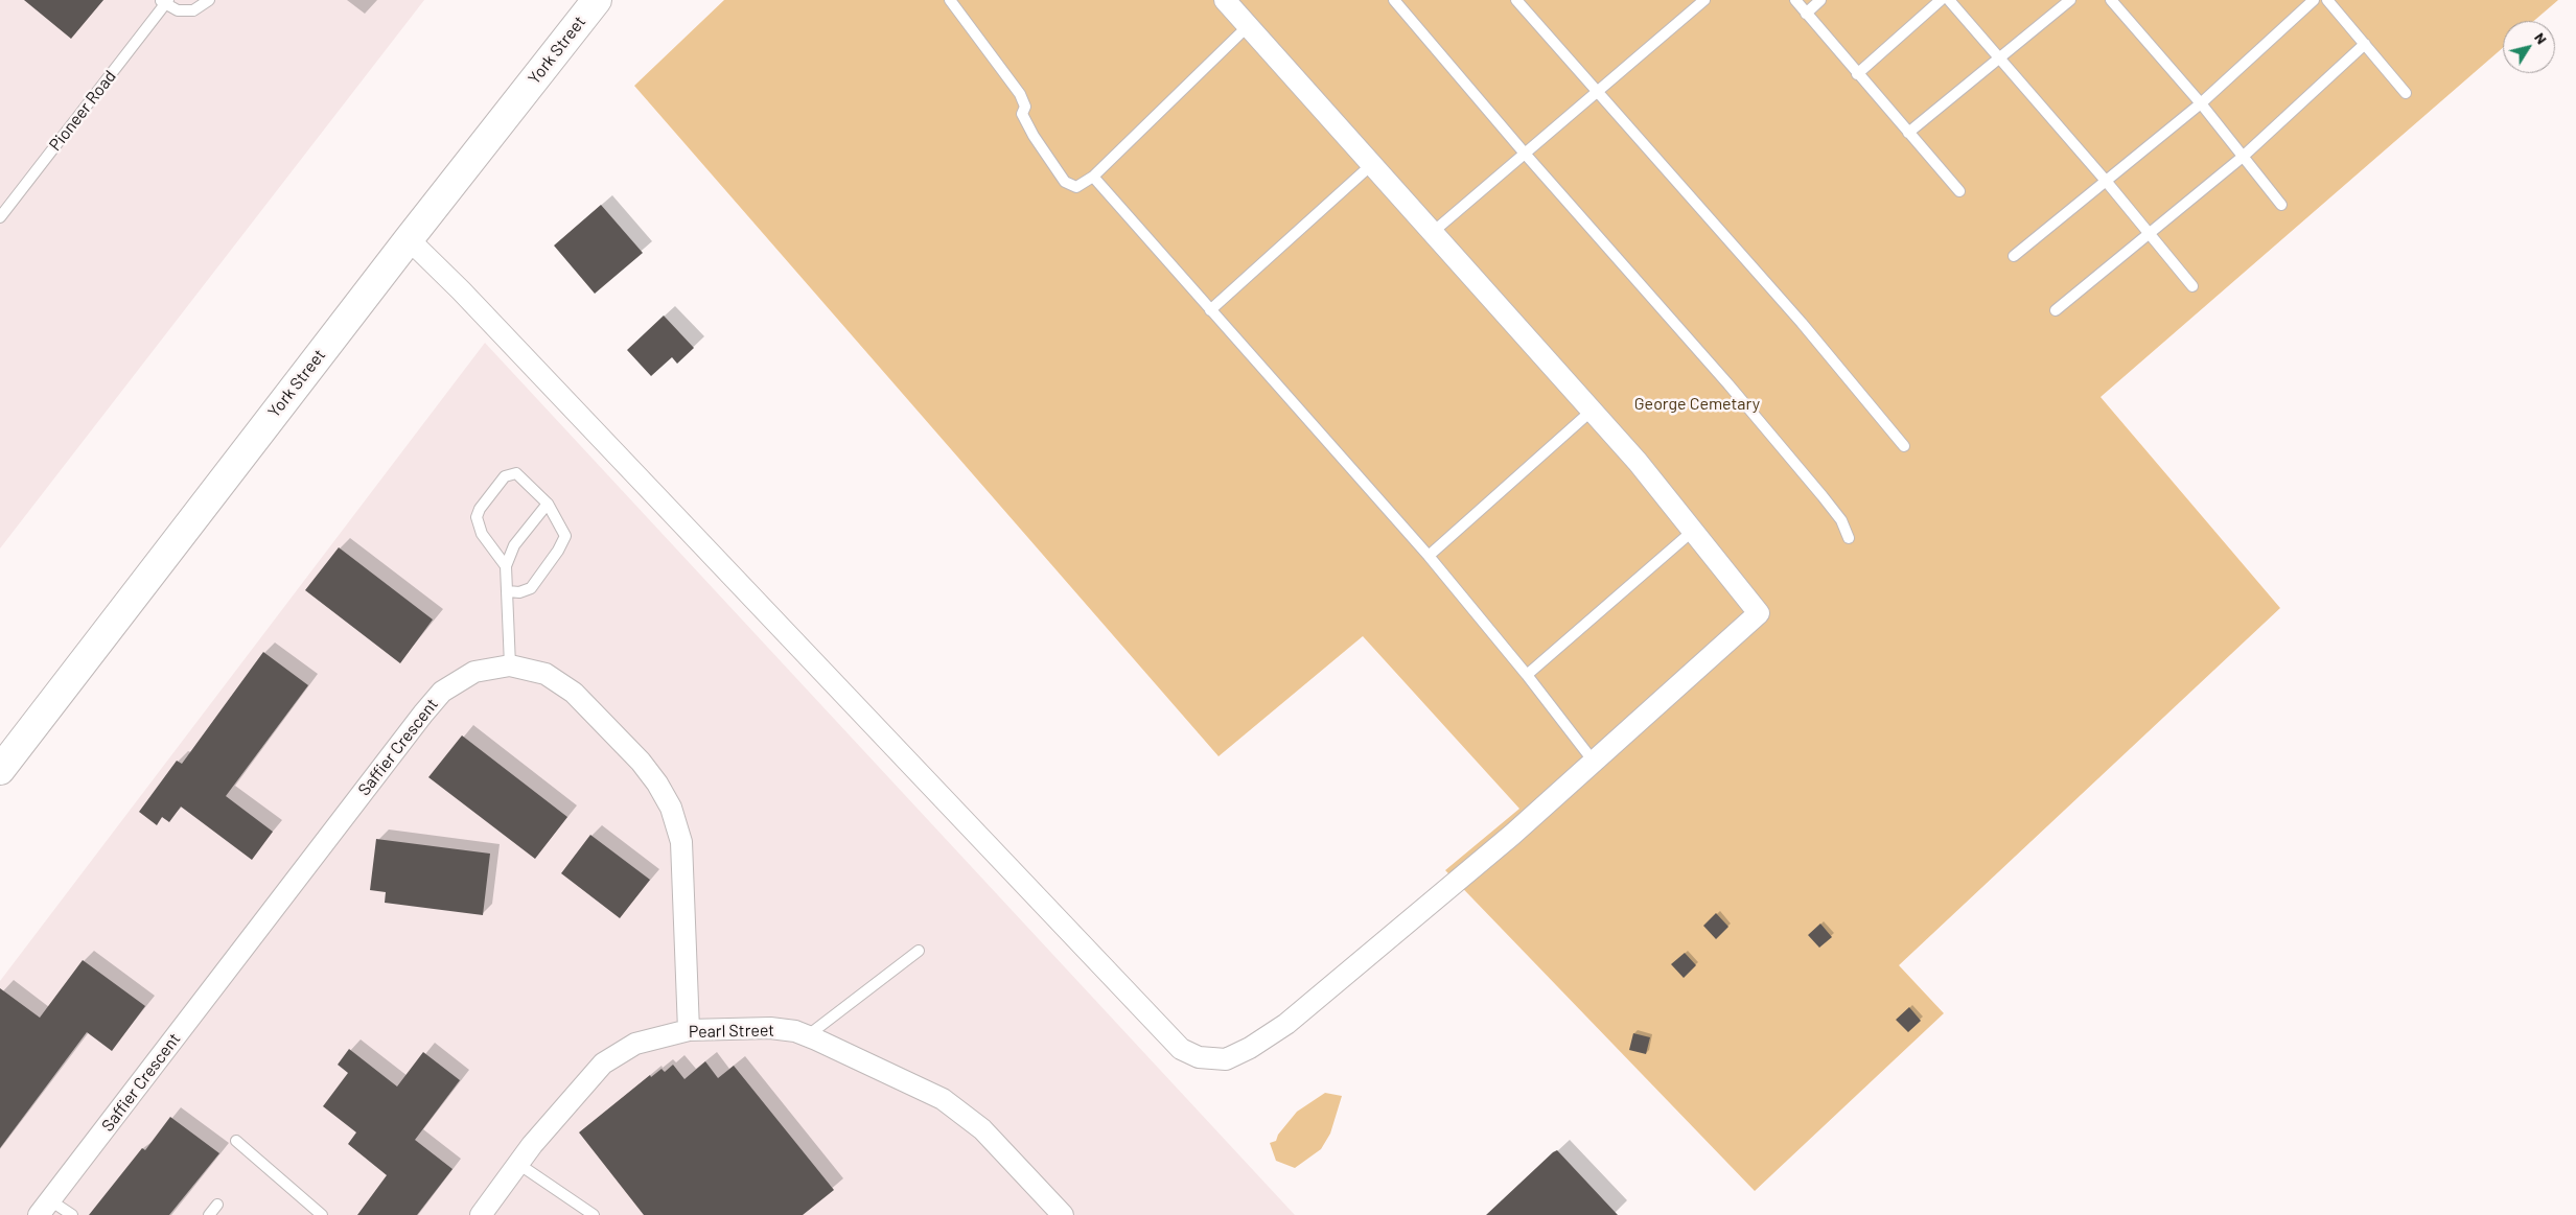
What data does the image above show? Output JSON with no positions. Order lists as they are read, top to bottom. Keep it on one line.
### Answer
{"streets":{"main road":["York Street"],"street":["Saffier Crescent","Pearl Street"],"lane":["Pioneer Road"]},"crossings":[["Saffier Crescent","Pearl Street"]],"parks":["George Cemetary"],"north":"top right"}
